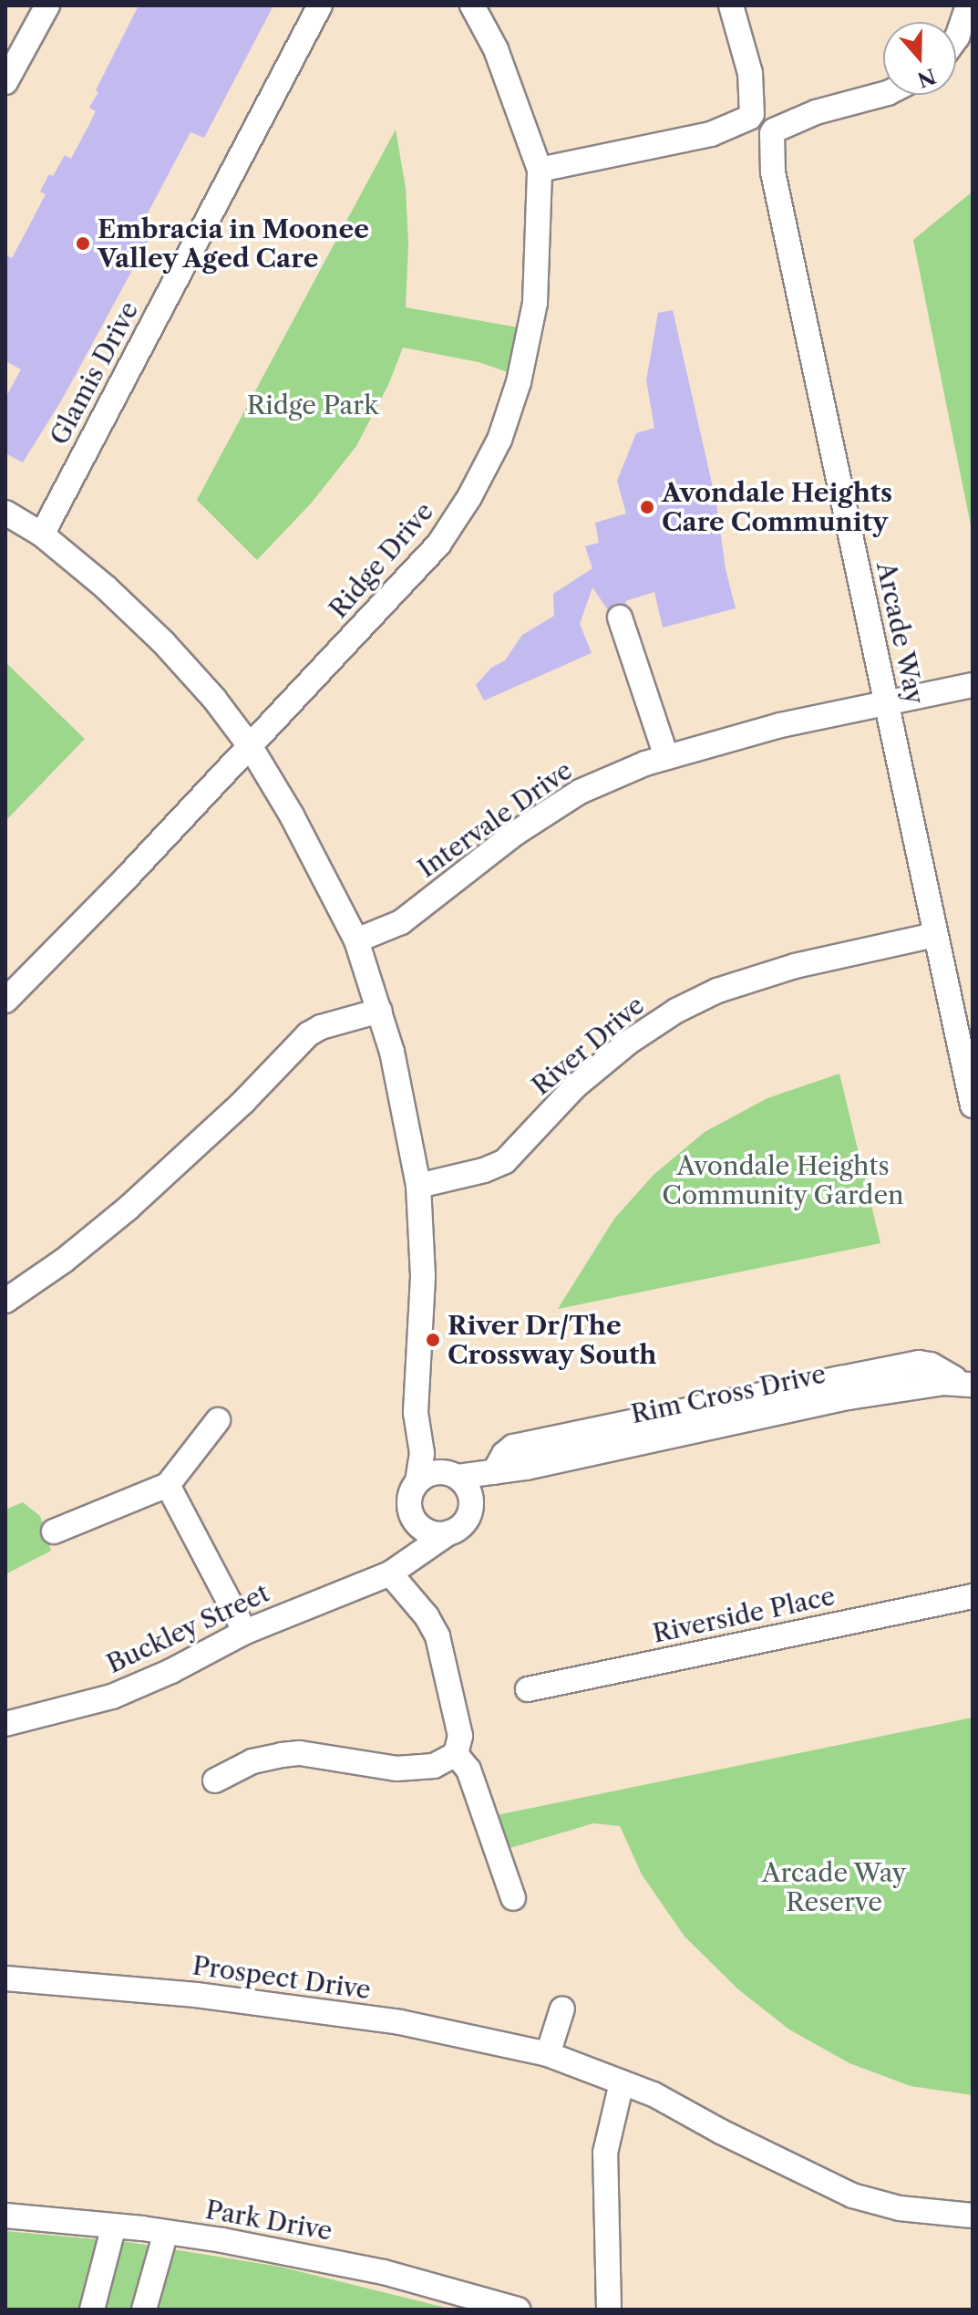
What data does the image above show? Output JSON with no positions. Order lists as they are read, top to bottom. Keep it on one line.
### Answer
{"streets":{"street":["Glamis Drive","Ridge Drive","Arcade Way","Intervale Drive","River Drive","Rim Cross Drive","Riverside Place","Buckley Street","Prospect Drive","Park Drive"]},"crossings":[["Arcade Way","Intervale Drive"],["Arcade Way","River Drive"],["Rim Cross Drive","Buckley Street"]],"parks":["Ridge Park","Avondale Heights Community Garden","Arcade Way Reserve"],"places":["Embracia in Moonee Valley Aged Care","Avondale Heights Care Community","River Dr/The Crossway South"],"north":"bottom"}
